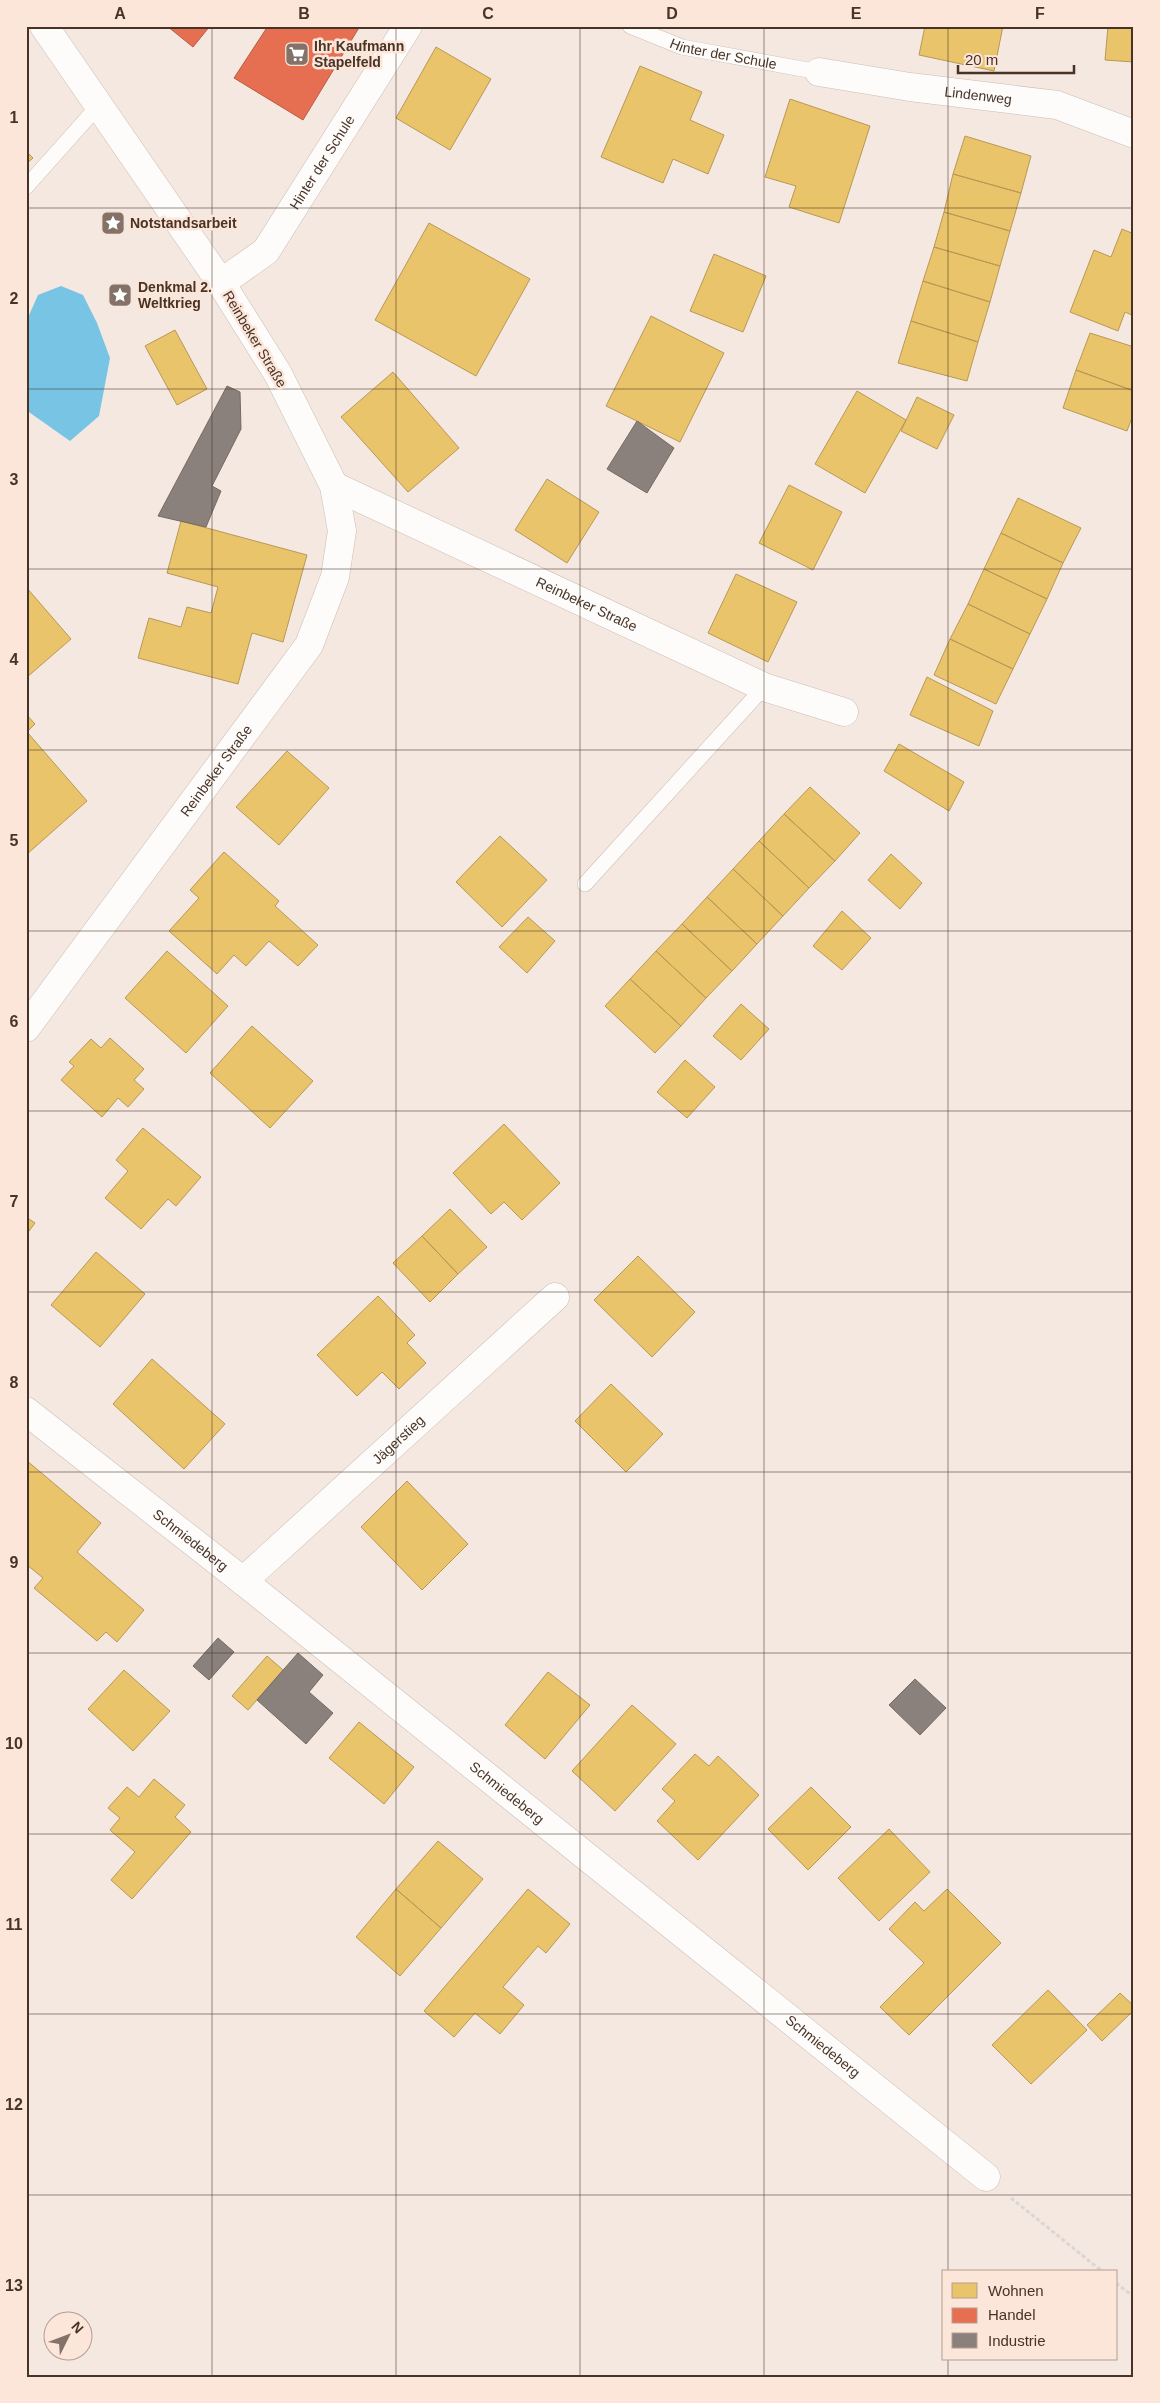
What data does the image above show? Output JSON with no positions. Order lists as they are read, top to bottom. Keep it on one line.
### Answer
{"streets":{"street":["Hinter der Schule","Lindenweg","Reinbeker Straße","Jägerstieg","Schmiedeberg"]},"crossings":[["Hinter der Schule","Lindenweg"],["Hinter der Schule","Reinbeker Straße"],["Jägerstieg","Schmiedeberg"]],"places":{"supermarket":["Ihr Kaufmann Stapelfeld"],"place":["Notstandsarbeit","Denkmal 2. Weltkrieg"]},"legend":["Wohnen","Handel","Industrie"],"scale_bar":"20 m","north":"top right","grid":{"columns":["A","B","C","D","E","F"],"rows":["1","2","3","4","5","6","7","8","9","10","11","12","13"]}}
